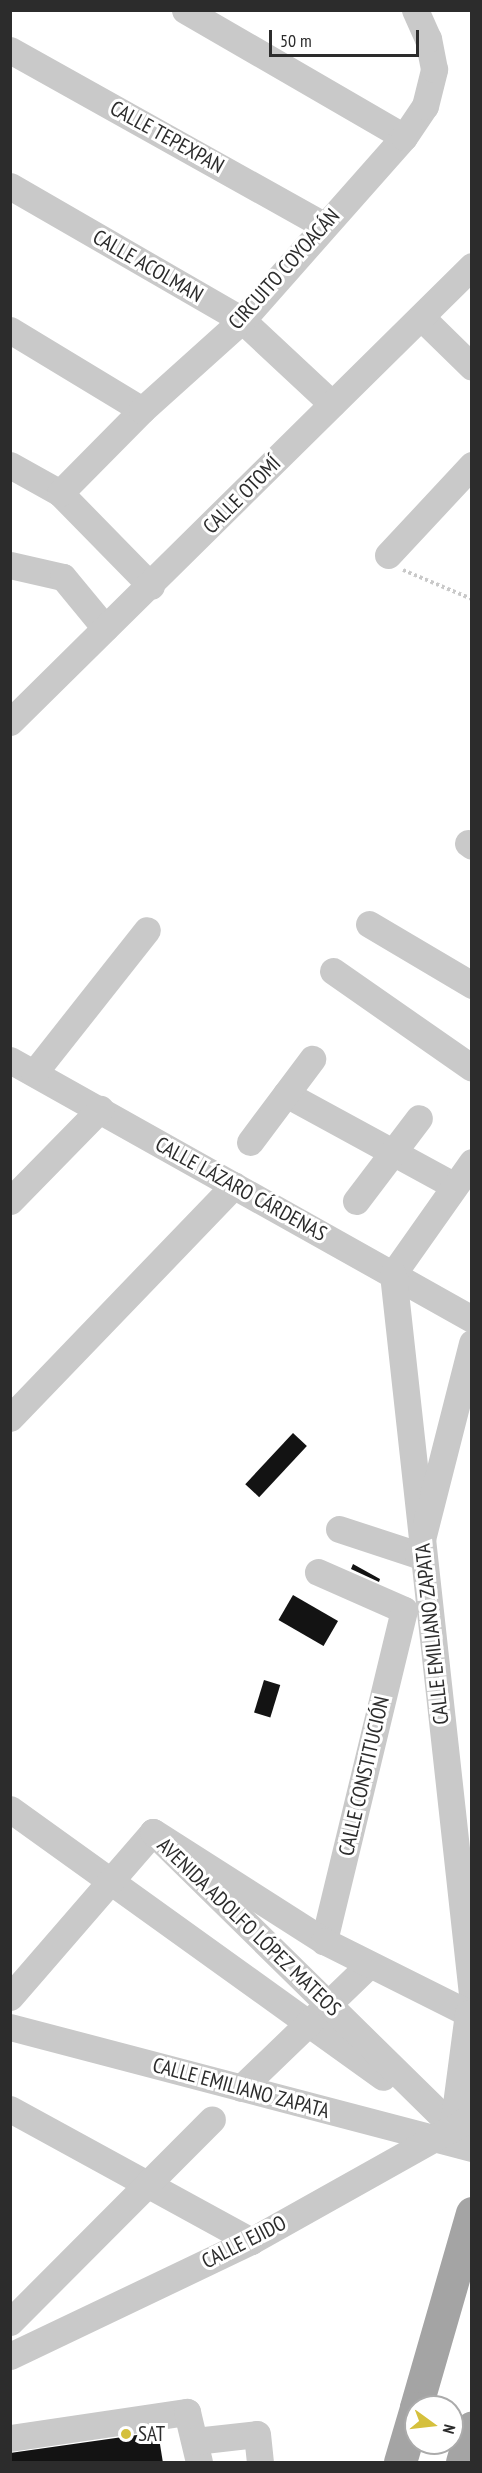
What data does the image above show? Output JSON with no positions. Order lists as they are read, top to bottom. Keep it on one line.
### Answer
{"streets":{"street":["CALLE TEPEXPAN","CALLE ACOLMAN","CIRCUITO COYOACÁN","CALLE OTOMÍ","CALLE LÁZARO CÁRDENAS","CALLE EMILIANO ZAPATA","CALLE CONSTITUCIÓN","AVENIDA ADOLFO LÓPEZ MATEOS","CALLE EJIDO"]},"crossings":[["CALLE TEPEXPAN","CIRCUITO COYOACÁN"],["CALLE ACOLMAN","CIRCUITO COYOACÁN"],["CALLE ACOLMAN","CALLE OTOMÍ"],["CALLE LÁZARO CÁRDENAS","CALLE EMILIANO ZAPATA"],["CALLE EMILIANO ZAPATA","AVENIDA ADOLFO LÓPEZ MATEOS"],["CALLE EMILIANO ZAPATA","CALLE EJIDO"],["CALLE CONSTITUCIÓN","AVENIDA ADOLFO LÓPEZ MATEOS"],["AVENIDA ADOLFO LÓPEZ MATEOS","CALLE EJIDO"]],"places":["SAT"],"scale_bar":"50 m","north":"right"}
